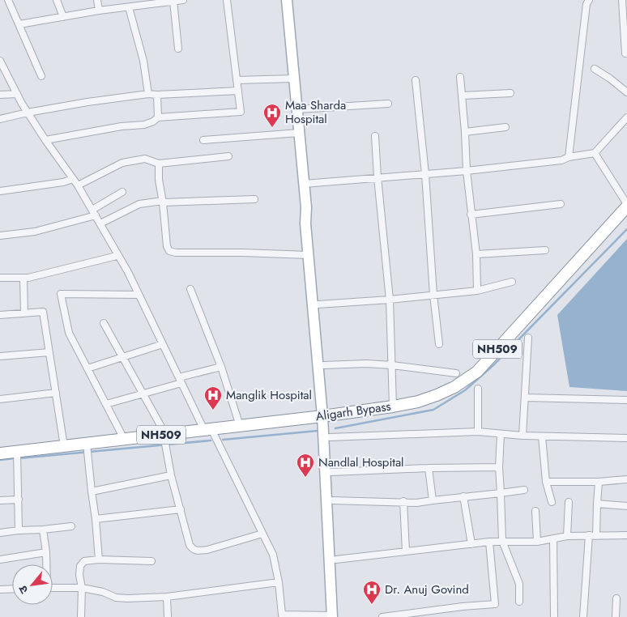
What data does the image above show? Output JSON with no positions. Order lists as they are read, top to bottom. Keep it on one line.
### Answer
{"streets":{"highway":["NH509","Aligarh Bypass"]},"places":{"hospital":["Maa Sharda Hospital","Manglik Hospital","Nandlal Hospital","Dr. Anuj Govind"]},"north":"bottom left"}
